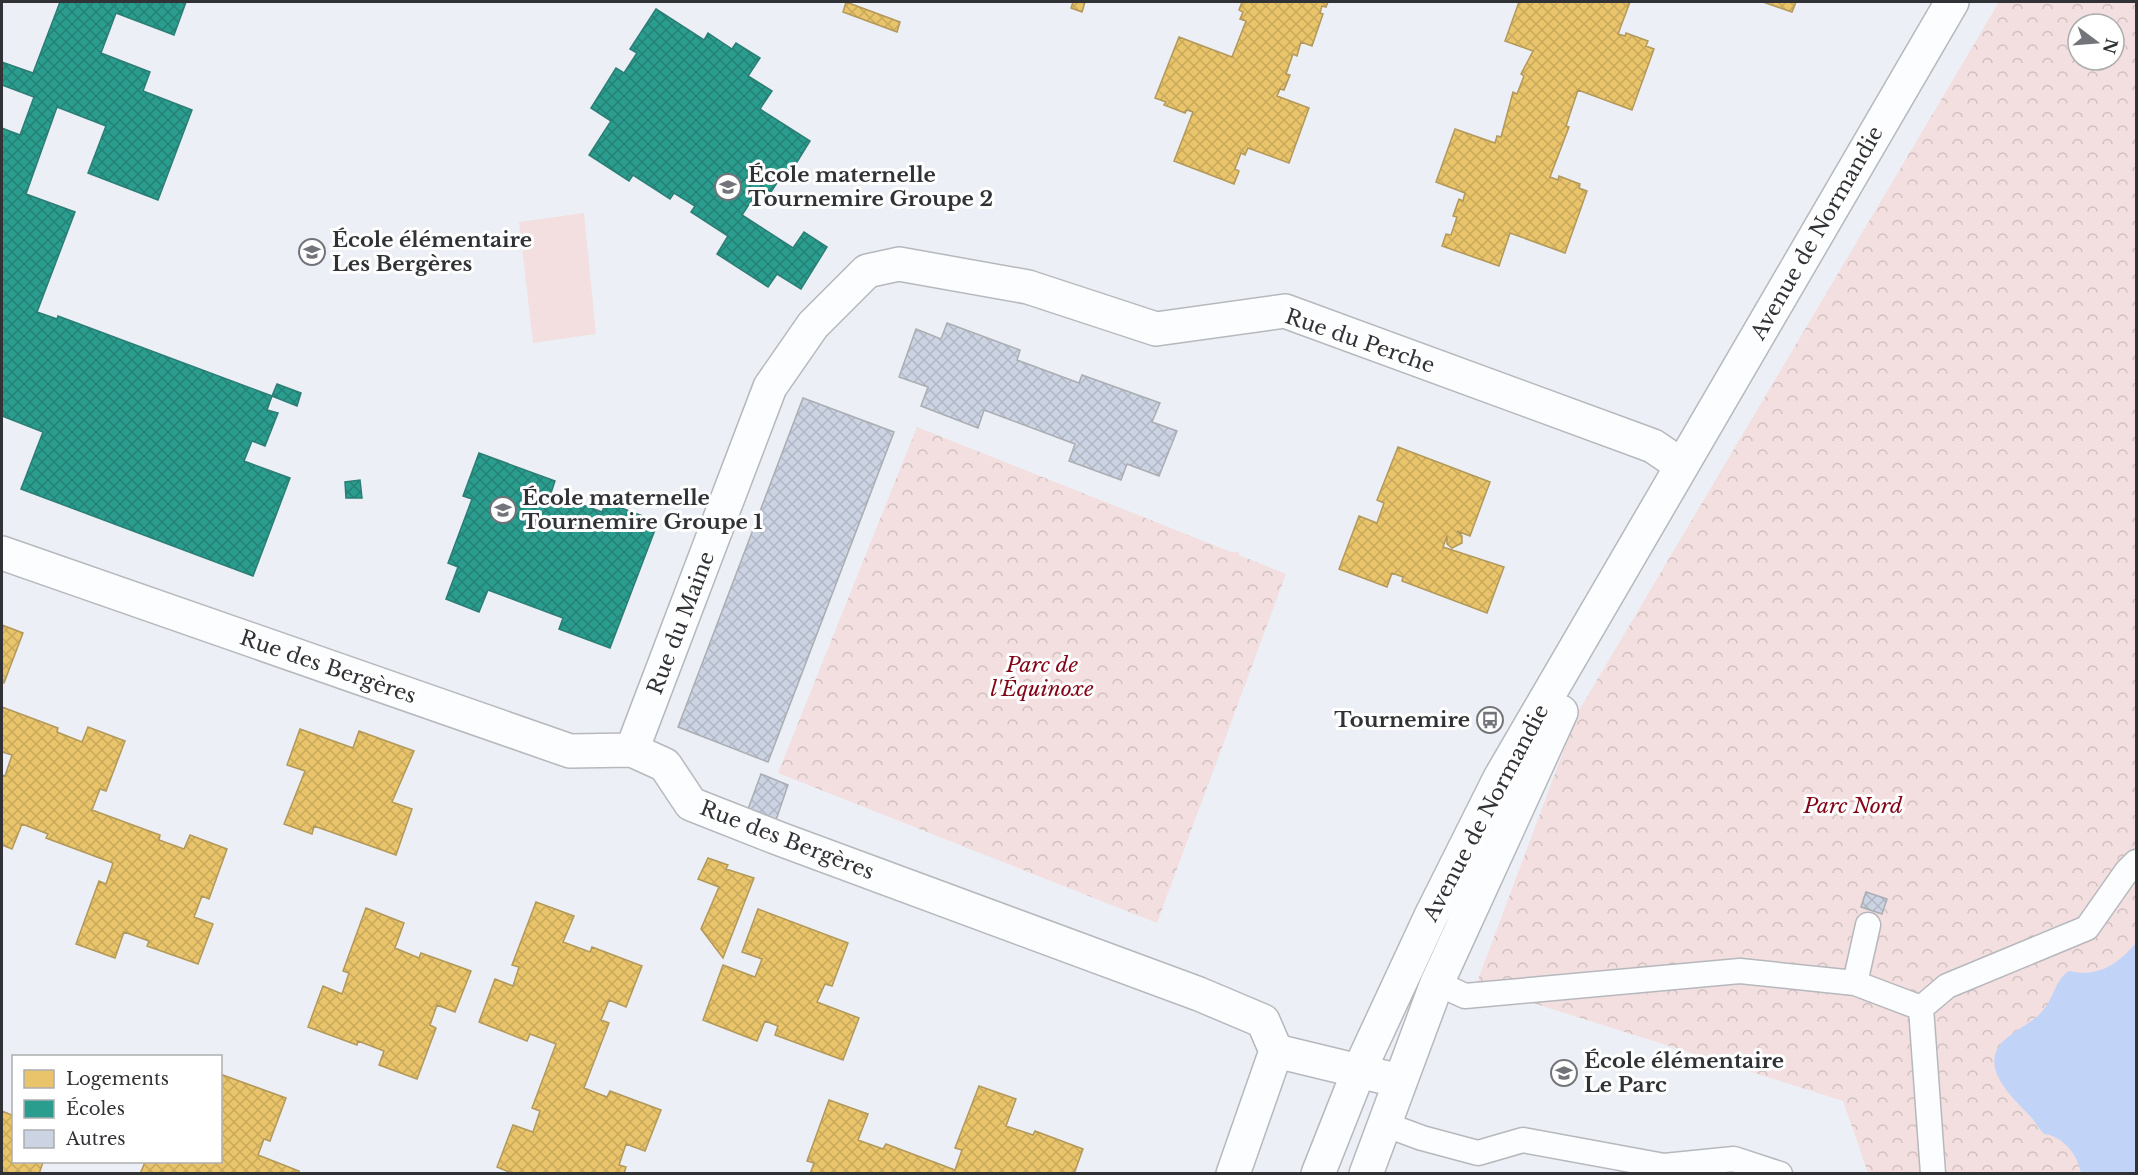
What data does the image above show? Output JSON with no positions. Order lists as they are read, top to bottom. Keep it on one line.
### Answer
{"streets":{"street":["Avenue de Normandie","Rue du Perche","Rue du Maine","Rue des Bergères"]},"crossings":[["Avenue de Normandie","Rue du Perche"],["Rue du Perche","Rue du Maine"],["Rue du Maine","Rue des Bergères"]],"parks":["Parc de l'Équinoxe","Parc Nord"],"places":{"school or university":["École maternelle Tournemire Groupe 2","École élémentaire Les Bergères","École maternelle Tournemire Groupe 1","École élémentaire Le Parc"],"bus stop":["Tournemire"]},"legend":["Logements","Écoles","Autres"],"north":"right"}
